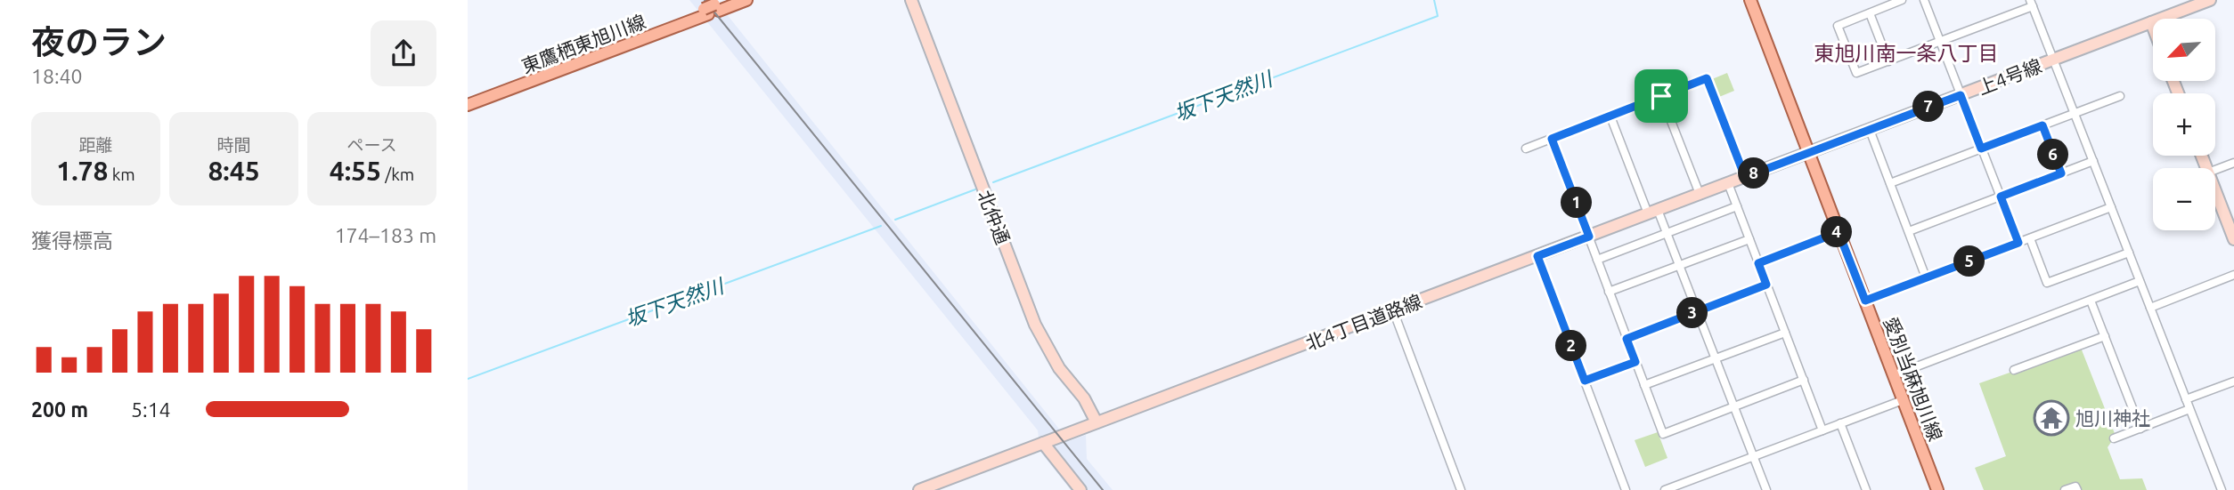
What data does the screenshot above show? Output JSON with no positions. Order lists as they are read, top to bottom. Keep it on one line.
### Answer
{"streets":{"main road":["東鷹栖東旭川線","愛別当麻旭川線"],"street":["上4号線","北仲通","北4丁目道路線"]},"crossings":[["上4号線","北4丁目道路線"],["上4号線","愛別当麻旭川線"],["北仲通","北4丁目道路線"],["北4丁目道路線","愛別当麻旭川線"]],"districts":["東旭川南一条八丁目"],"water":["坂下天然川"],"places":{"temple":["旭川神社"]},"north":"bottom left","page":{"heading":["夜のラン","18:40"],"map_buttons":["+","−"],"pins":["7","6","8","1","4","5","3","2"],"stats":[["距離","1.78 km"],["時間","8:45"],["ペース","4:55 /km"]],"chart":["獲得標高","174–183 m"],"list":[{"name":"200 m","note":"5:14"}]}}
